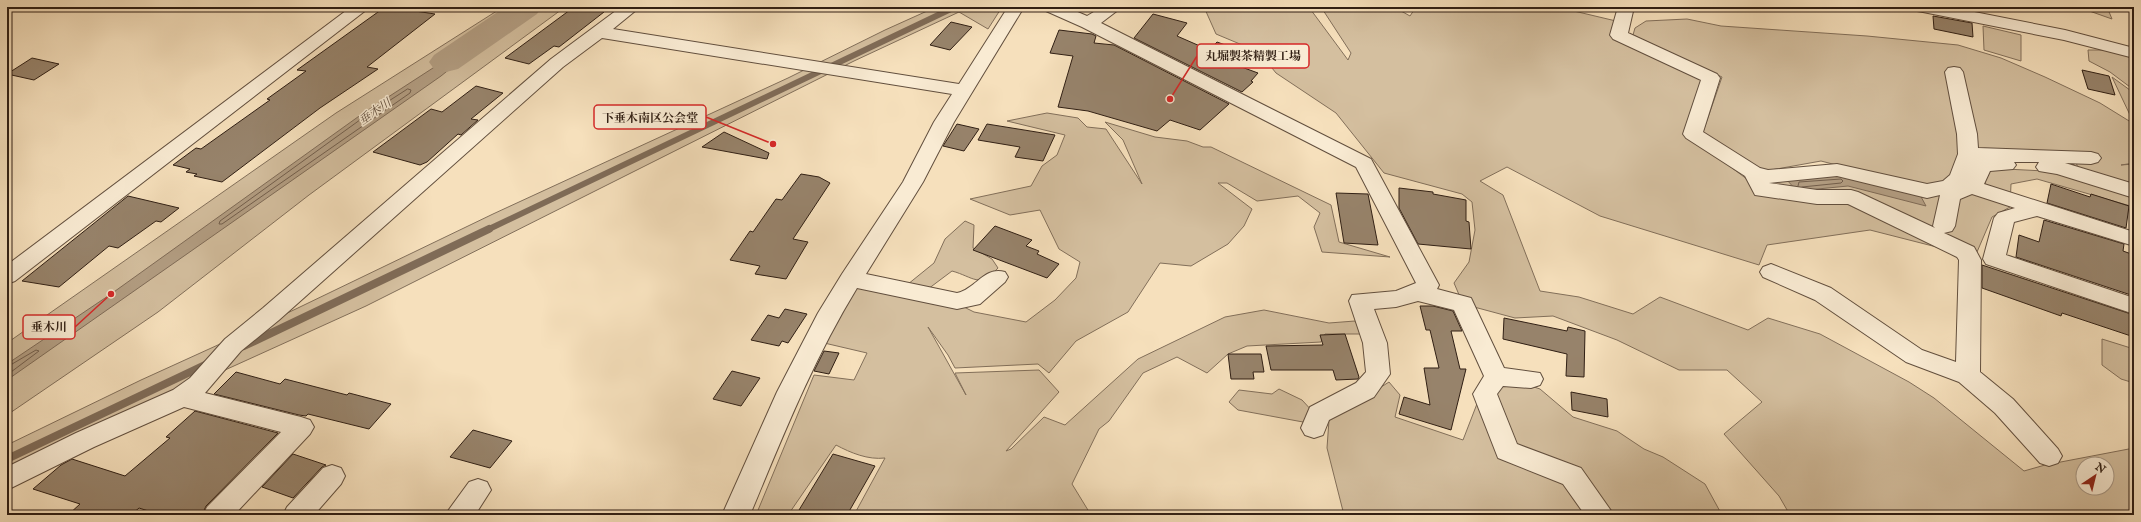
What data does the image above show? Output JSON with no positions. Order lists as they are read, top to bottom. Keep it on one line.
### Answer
{"water":["垂木川"],"places":["丸堀製茶精製工場","下垂木南区公会堂","垂木川"],"north":"top right"}
